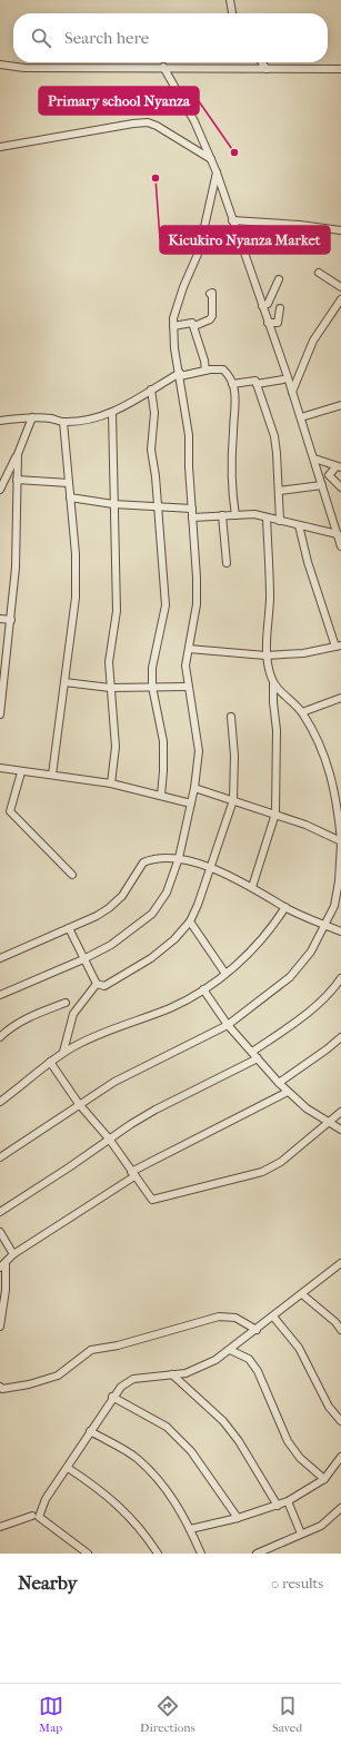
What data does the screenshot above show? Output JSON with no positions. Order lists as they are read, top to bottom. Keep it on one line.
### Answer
{"places":["Primary school Nyanza","Kicukiro Nyanza Market"],"page":{"search":"Search here","heading":["Nearby","0 results"],"nav":["Map","Directions","Saved"]}}
